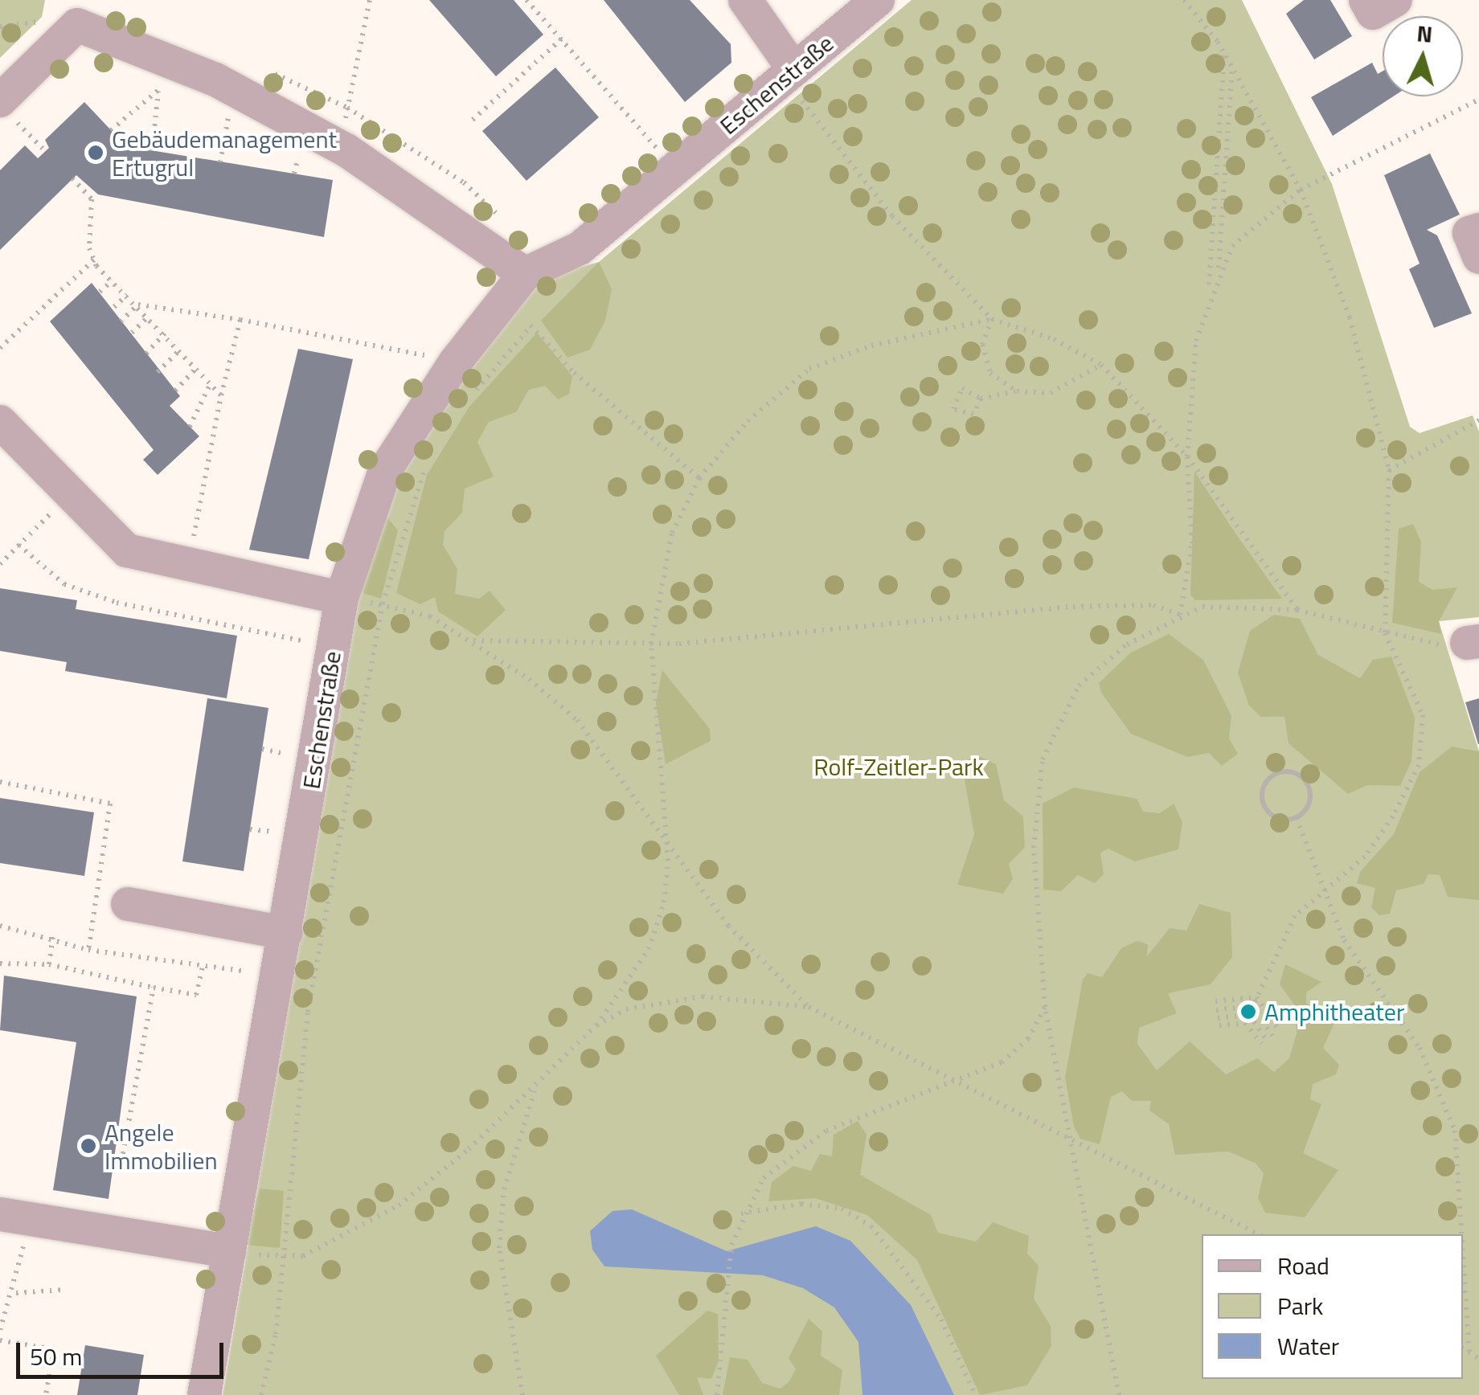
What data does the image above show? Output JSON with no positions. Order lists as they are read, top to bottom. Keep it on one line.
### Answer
{"streets":{"street":["Eschenstraße"]},"parks":["Rolf-Zeitler-Park"],"places":["Gebäudemanagement Ertugrul","Amphitheater","Angele Immobilien"],"legend":["Road","Park","Water"],"scale_bar":"50 m","north":"top"}
